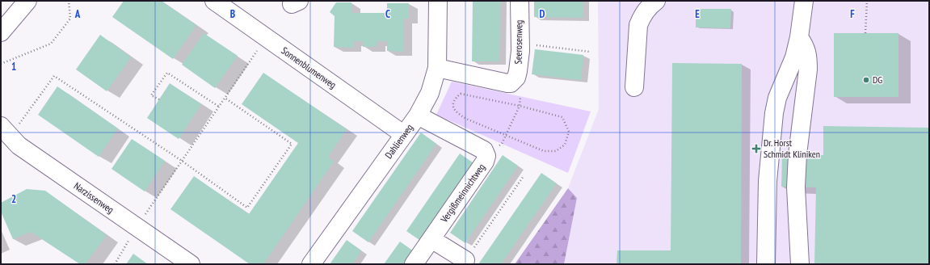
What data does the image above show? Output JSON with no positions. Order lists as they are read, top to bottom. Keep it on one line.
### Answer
{"streets":{"street":["Seerosenweg","Sonnenblumenweg","Dahlienweg","Vergißmeinnichtweg","Narzissenweg"]},"crossings":[["Seerosenweg","Dahlienweg"],["Sonnenblumenweg","Dahlienweg"],["Dahlienweg","Vergißmeinnichtweg"]],"places":{"other":["DG"],"health":["Dr. Horst Schmidt Kliniken"]},"grid":{"columns":["A","B","C","D","E","F"],"rows":["1","2"]}}
